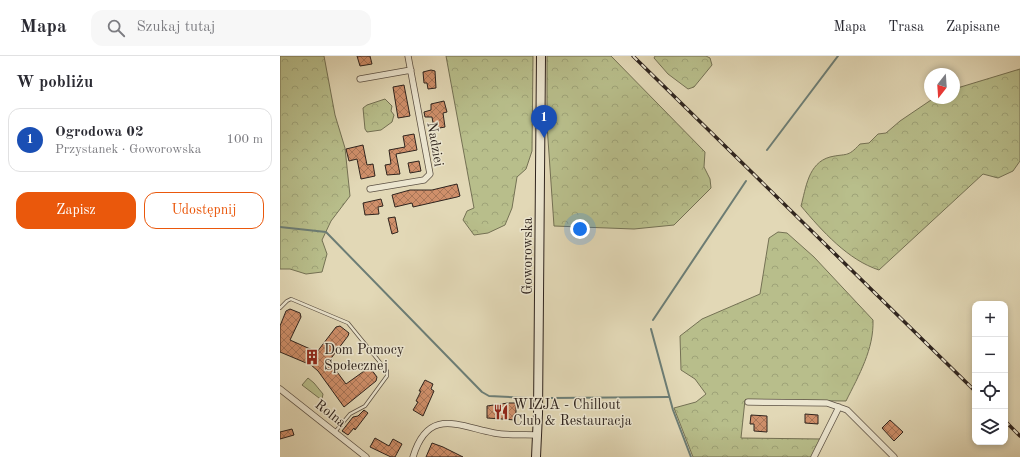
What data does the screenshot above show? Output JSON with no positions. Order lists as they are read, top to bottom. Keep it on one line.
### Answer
{"streets":{"main road":["Goworowska"],"street":["Nadziei","Rolna"]},"places":{"building":["Dom Pomocy Społecznej"],"restaurant":["WIZJA - Chillout Club & Restauracja"]},"north":"bottom","page":{"header":"Mapa","search":"Szukaj tutaj","nav":["Mapa","Trasa","Zapisane"],"heading":"W pobliżu","pins":"1","list":[{"mark":"1","name":"Ogrodowa 02","note":"Przystanek · Goworowska","value":"100 m"}],"buttons":["Zapisz","Udostępnij"],"map_buttons":["+","−"]}}
